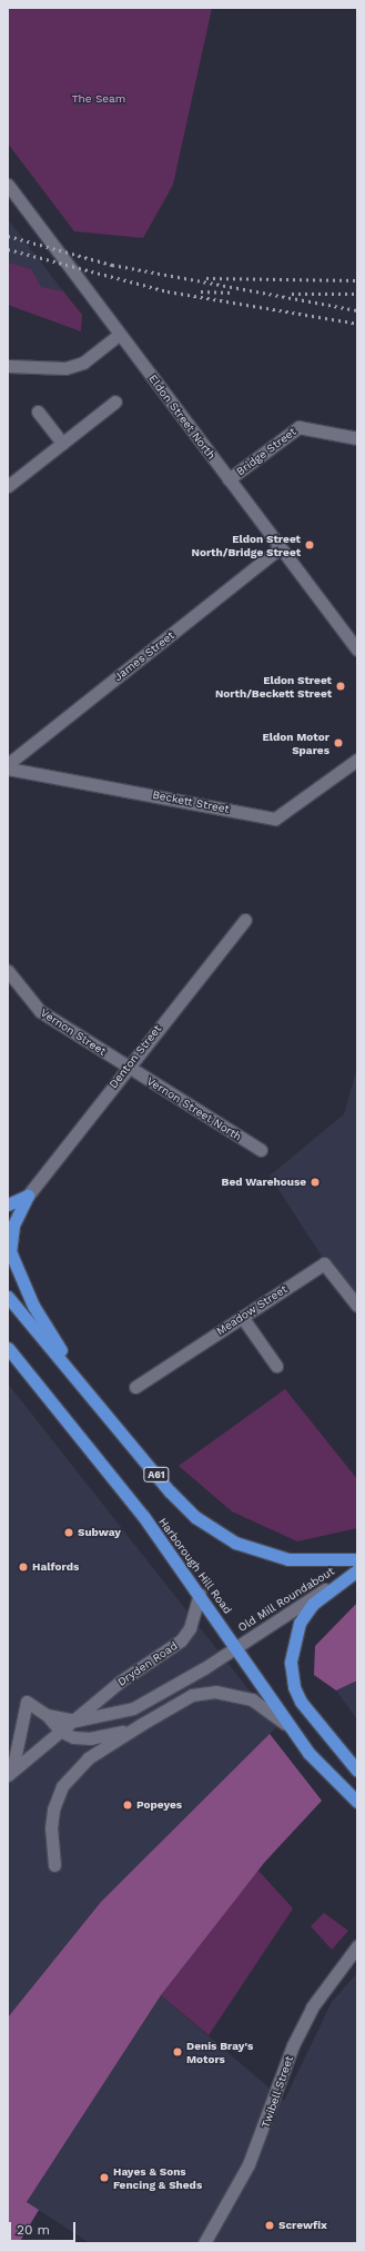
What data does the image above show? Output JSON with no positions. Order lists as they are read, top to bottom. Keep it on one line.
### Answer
{"streets":{"highway":["A61","Harborough Hill Road","Old Mill Roundabout"],"street":["Eldon Street North","Bridge Street","James Street","Beckett Street","Vernon Street","Denton Street","Vernon Street North","Meadow Street","Dryden Road","Twibell Street"]},"crossings":[["Eldon Street North","Bridge Street"],["Eldon Street North","James Street"],["Vernon Street","Denton Street"],["Vernon Street","Vernon Street North"],["Denton Street","Vernon Street North"],["Harborough Hill Road","Old Mill Roundabout"],["Harborough Hill Road","Dryden Road"],["Old Mill Roundabout","Dryden Road"]],"parks":["The Seam"],"places":["Eldon Street North/Bridge Street","Eldon Street North/Beckett Street","Eldon Motor Spares","Bed Warehouse","Subway","Halfords","Popeyes","Denis Bray's Motors","Hayes & Sons Fencing & Sheds","Screwfix"],"scale_bar":"20 m"}
